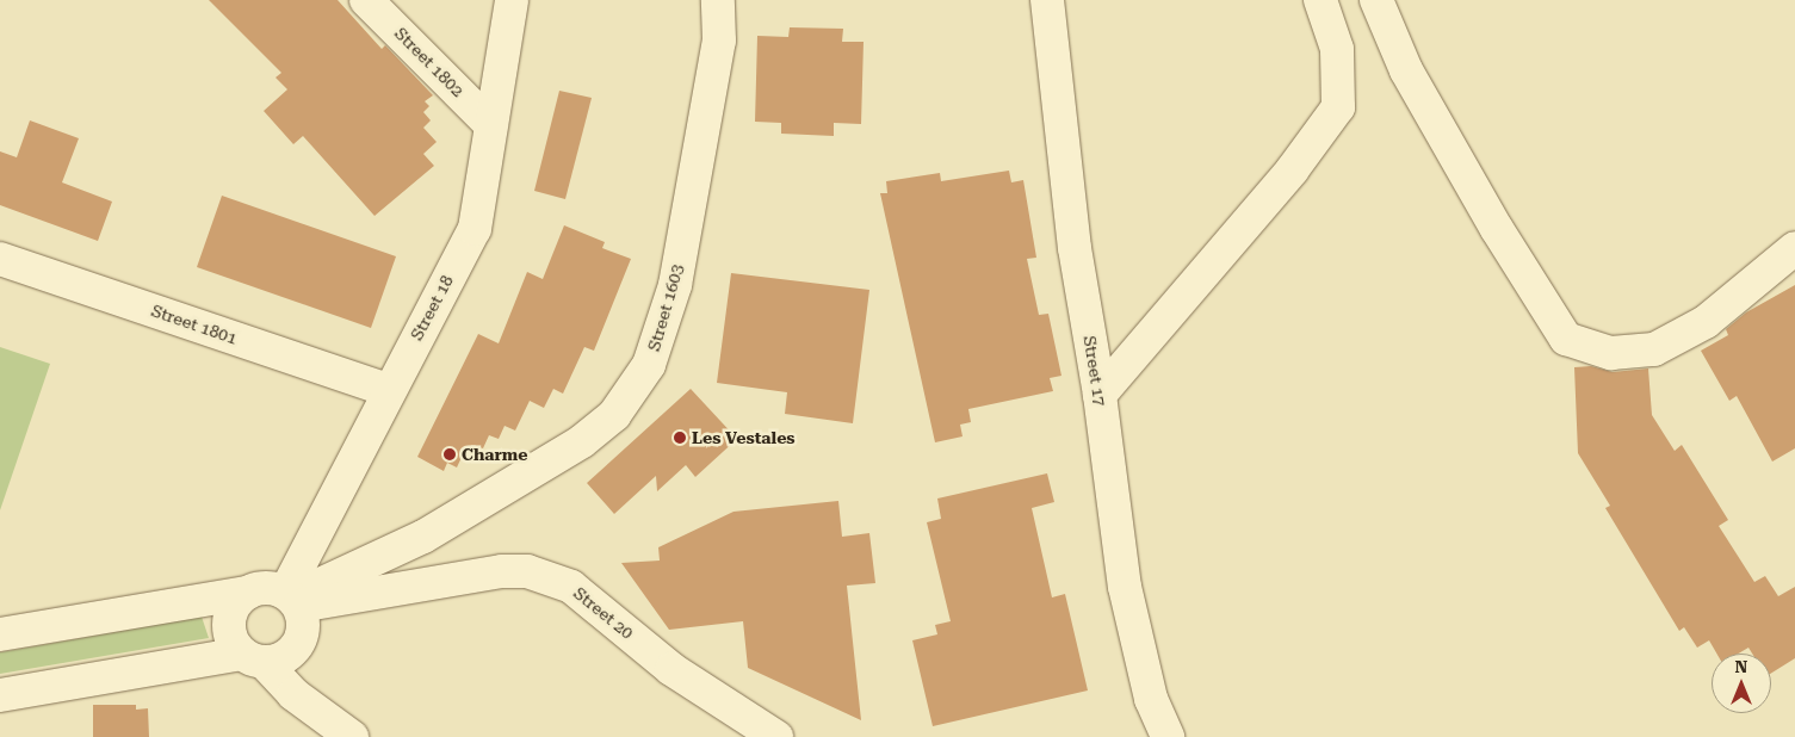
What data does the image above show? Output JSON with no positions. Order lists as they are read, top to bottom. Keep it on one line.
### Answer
{"streets":{"street":["Street 1802","Street 18","Street 1603","Street 1801","Street 17","Street 20"]},"crossings":[["Street 1802","Street 18"],["Street 18","Street 1603"],["Street 18","Street 1801"],["Street 18","Street 20"],["Street 1603","Street 20"]],"places":["Les Vestales","Charme"],"north":"top"}
